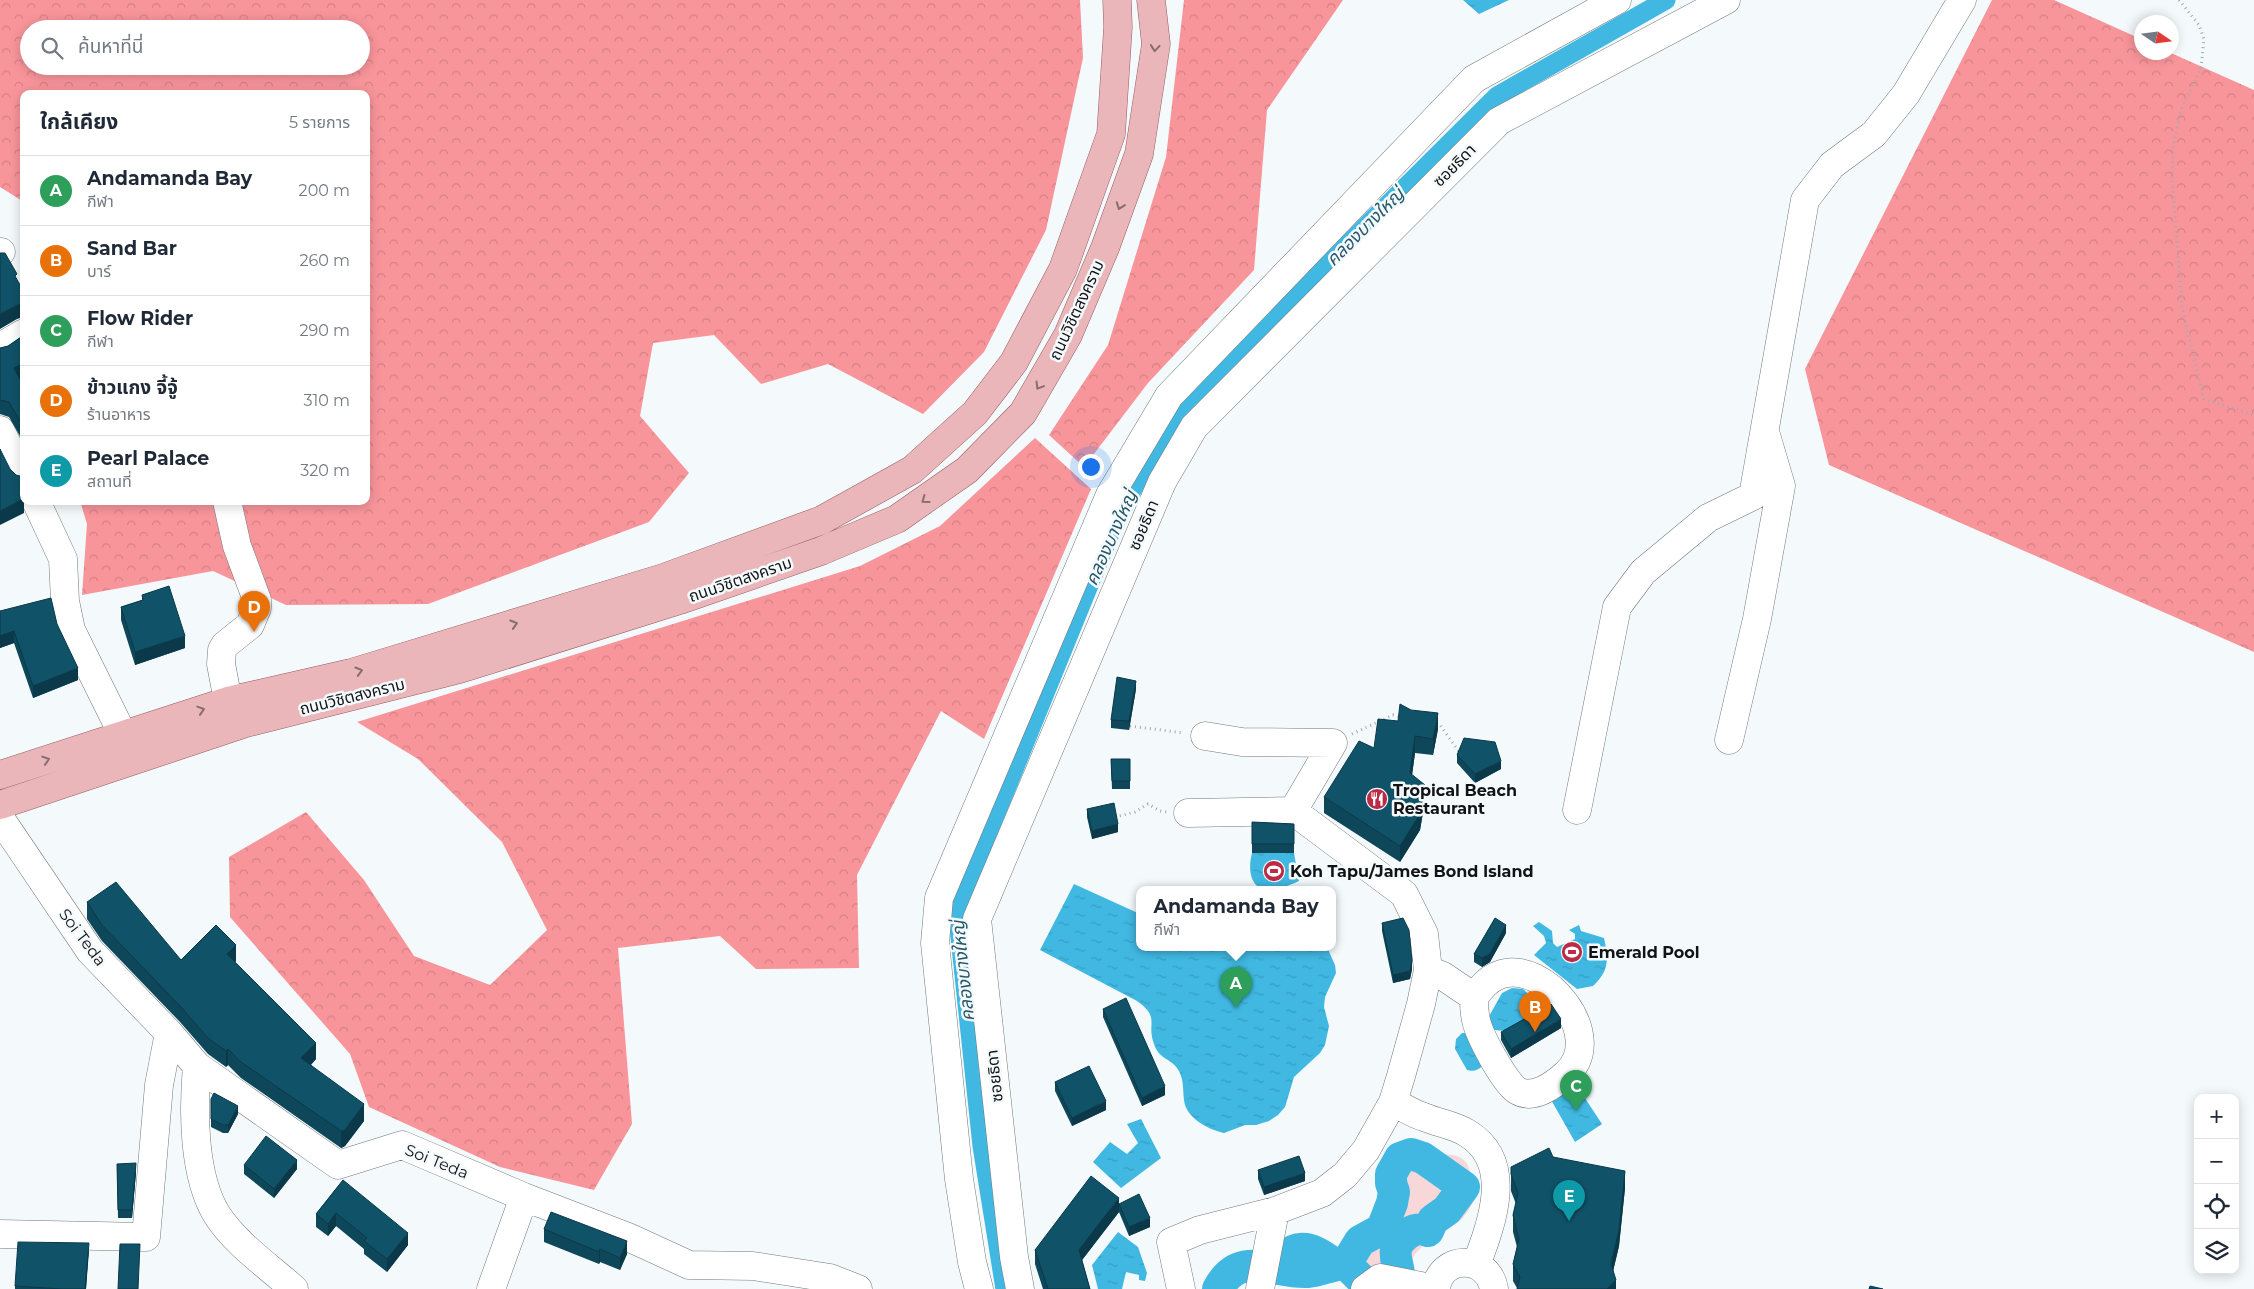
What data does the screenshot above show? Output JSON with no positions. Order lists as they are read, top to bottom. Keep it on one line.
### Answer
{"streets":{"main road":["ถนนวิชิตสงคราม"],"street":["ซอยธิดา","Soi Teda"]},"water":["คลองบางใหญ่"],"places":{"restaurant":["Tropical Beach Restaurant"],"sports":["Koh Tapu/James Bond Island","Emerald Pool"]},"north":"right","page":{"search":"ค้นหาที่นี่","heading":["ใกล้เคียง","5 รายการ"],"list":[{"mark":"A","name":"Andamanda Bay","note":"กีฬา","value":"200 m"},{"mark":"B","name":"Sand Bar","note":"บาร์","value":"260 m"},{"mark":"C","name":"Flow Rider","note":"กีฬา","value":"290 m"},{"mark":"D","name":"ข้าวแกง จี้จู้","note":"ร้านอาหาร","value":"310 m"},{"mark":"E","name":"Pearl Palace","note":"สถานที่","value":"320 m"}],"pins":["D","A","B","C","E"],"popup":["Andamanda Bay","กีฬา"],"map_buttons":["+","−"]}}
